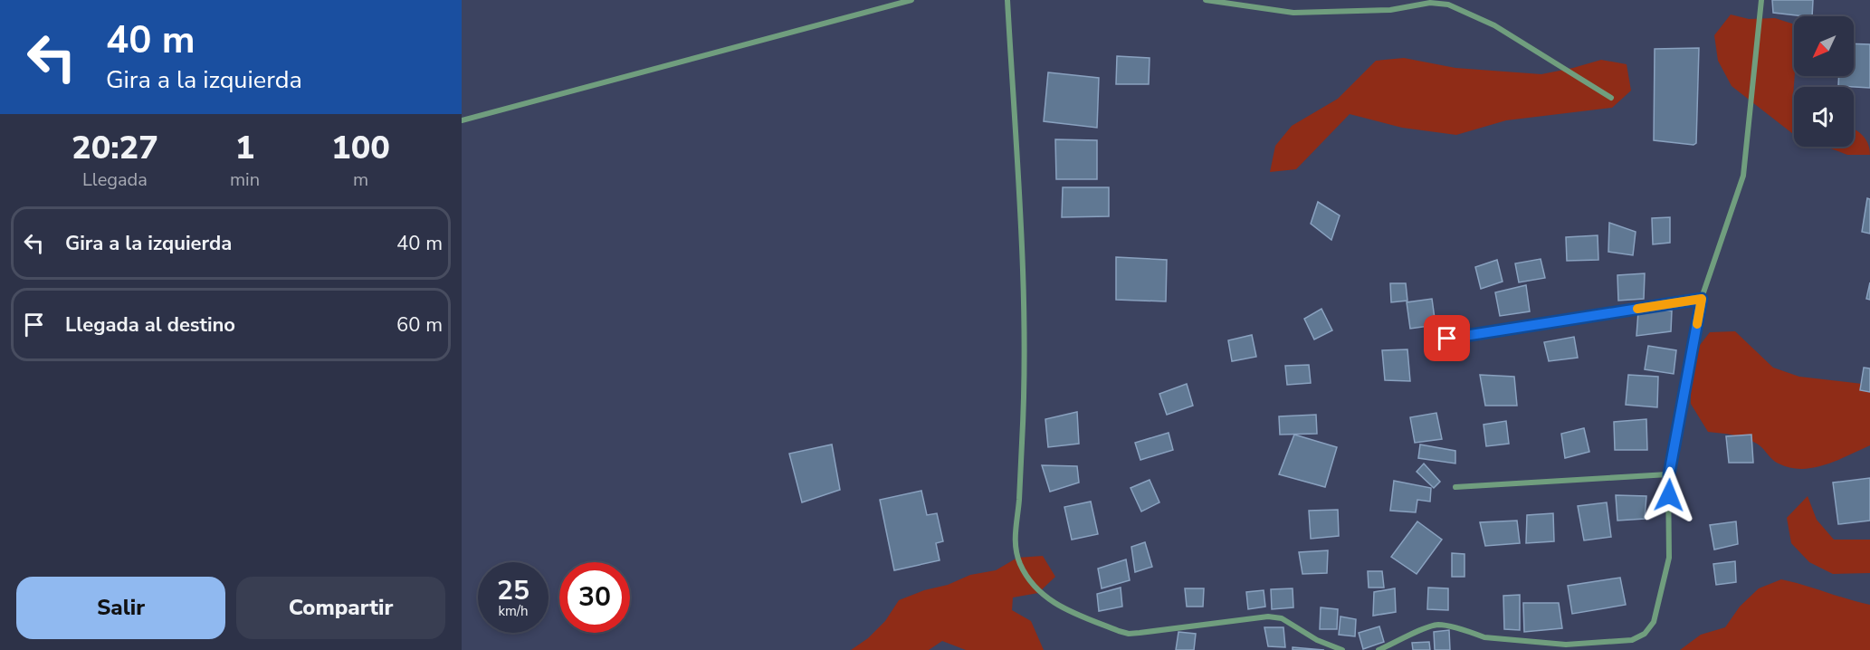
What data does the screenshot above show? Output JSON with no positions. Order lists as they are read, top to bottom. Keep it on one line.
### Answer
{"north":"bottom left","page":{"turn":["40 m","Gira a la izquierda"],"eta":["20:27","Llegada","1","min","100","m"],"list":[{"name":"Gira a la izquierda","value":"40 m"},{"name":"Llegada al destino","value":"60 m"}],"speed":"25 km/h","limit":"30","buttons":["Salir","Compartir"]}}
